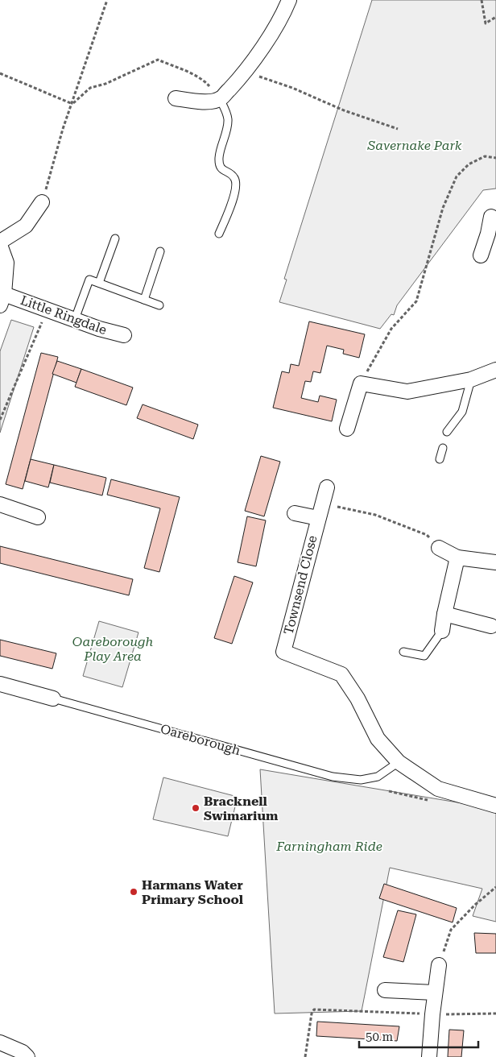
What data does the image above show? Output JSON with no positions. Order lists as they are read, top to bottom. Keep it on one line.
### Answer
{"streets":{"street":["Little Ringdale","Townsend Close","Oareborough"]},"crossings":[["Townsend Close","Oareborough"]],"parks":["Savernake Park","Oareborough Play Area","Farningham Ride"],"places":["Bracknell Swimarium","Harmans Water Primary School"],"scale_bar":"50 m"}
